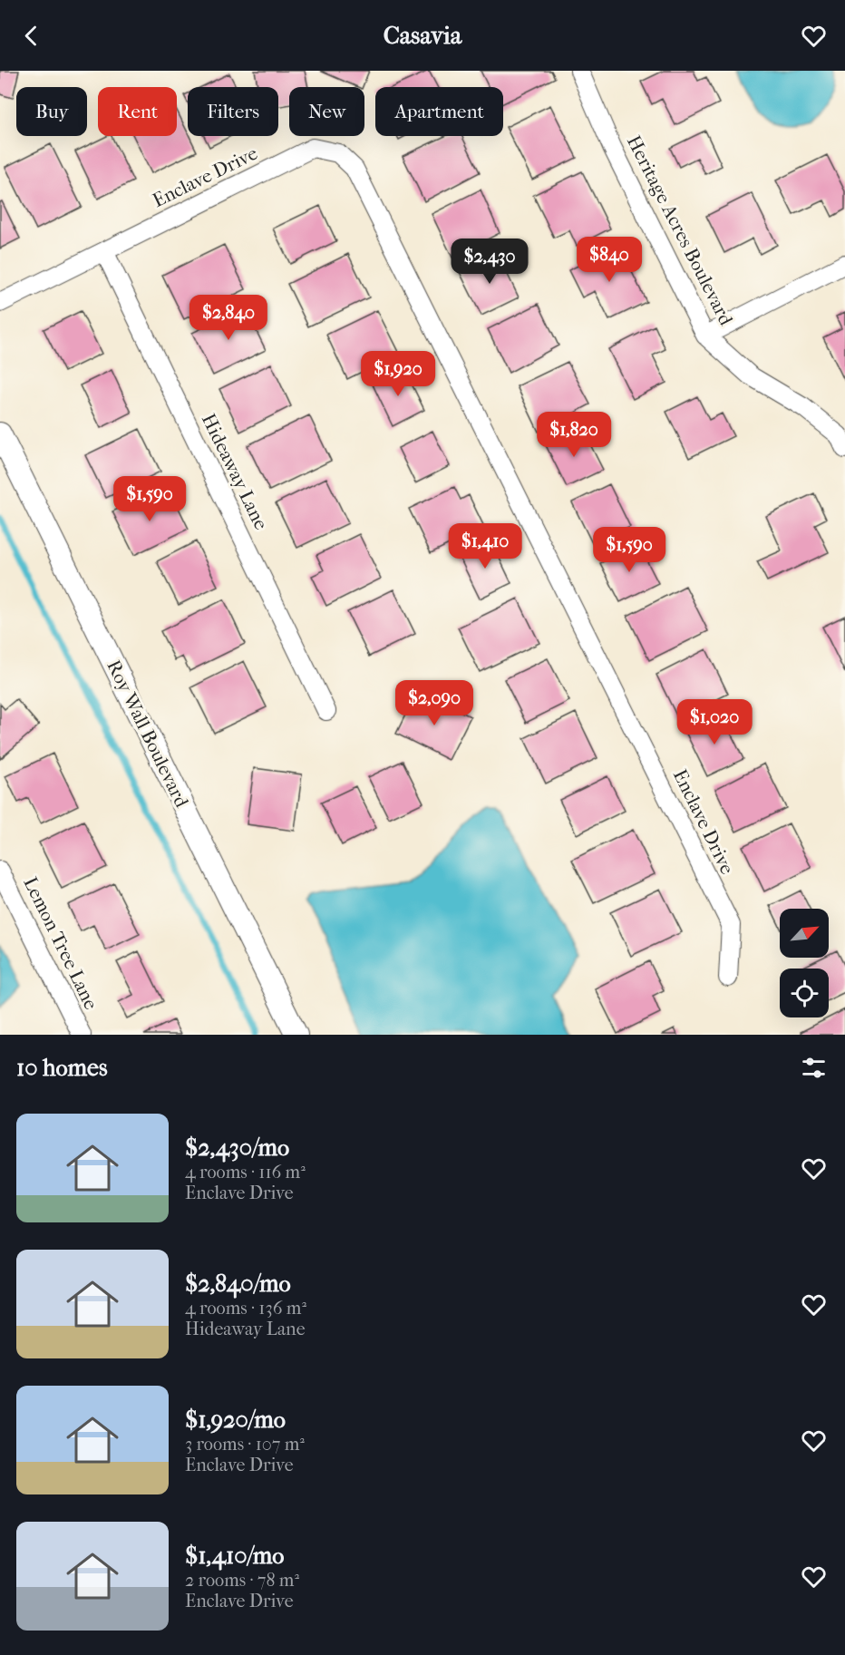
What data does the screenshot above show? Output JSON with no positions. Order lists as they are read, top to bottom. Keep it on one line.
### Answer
{"streets":{"street":["Enclave Drive","Heritage Acres Boulevard","Hideaway Lane","Roy Wall Boulevard","Lemon Tree Lane"]},"crossings":[["Enclave Drive","Hideaway Lane"]],"north":"top right","page":{"header":"Casavia","chip":["Buy","Rent","Filters","New","Apartment"],"price":["$840","$2,430","$2,840","$1,920","$1,820","$1,590","$1,410","$1,590","$2,090","$1,020"],"heading":"10 homes","list":[{"name":"$2,430/mo","note":"4 rooms · 116 m² · Enclave Drive"},{"name":"$2,840/mo","note":"4 rooms · 136 m² · Hideaway Lane"},{"name":"$1,920/mo","note":"3 rooms · 107 m² · Enclave Drive"},{"name":"$1,410/mo","note":"2 rooms · 78 m² · Enclave Drive"}]}}
